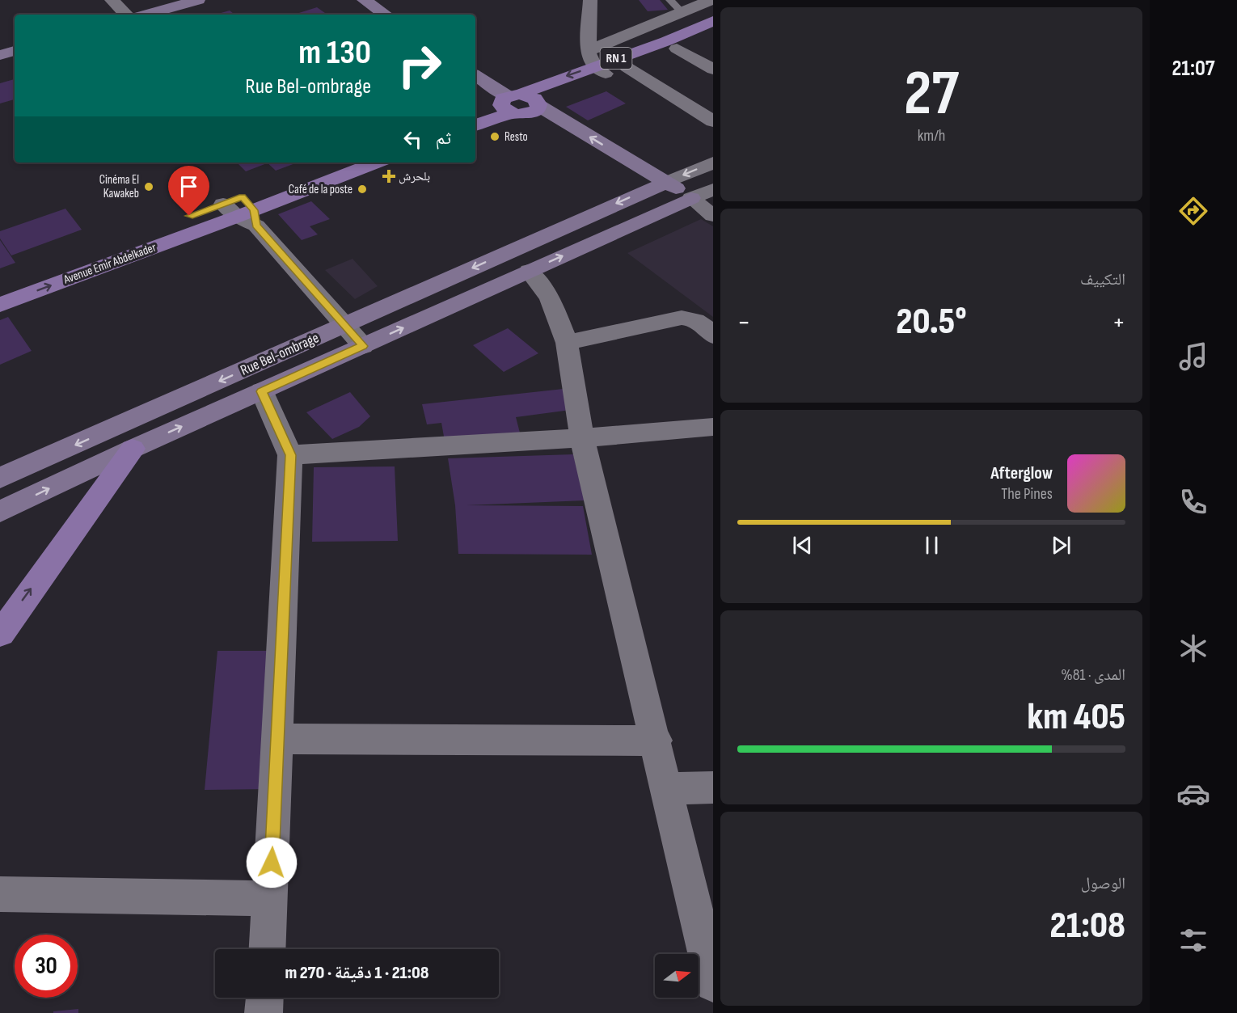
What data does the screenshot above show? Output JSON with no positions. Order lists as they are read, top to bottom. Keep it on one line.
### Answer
{"streets":{"main road":["RN 1","Avenue Emir Abdelkader"],"street":["Rue Bel-ombrage"]},"places":{"other":["Resto","Cinéma El Kawakeb","Café de la poste"],"health":["بلحرش"]},"north":"right","page":{"tabs":"21:07","tile":[["27","km/h"],"التكييف",["المدى · 81%","405 km"],["الوصول","21:08"]],"turn":["130 m","Rue Bel-ombrage"],"then":"ثم","heat":["−","20.5°","+"],"song":["Afterglow","The Pines"],"limit":"30","trip":"21:08 · 1 دقيقة · 270 m"}}
